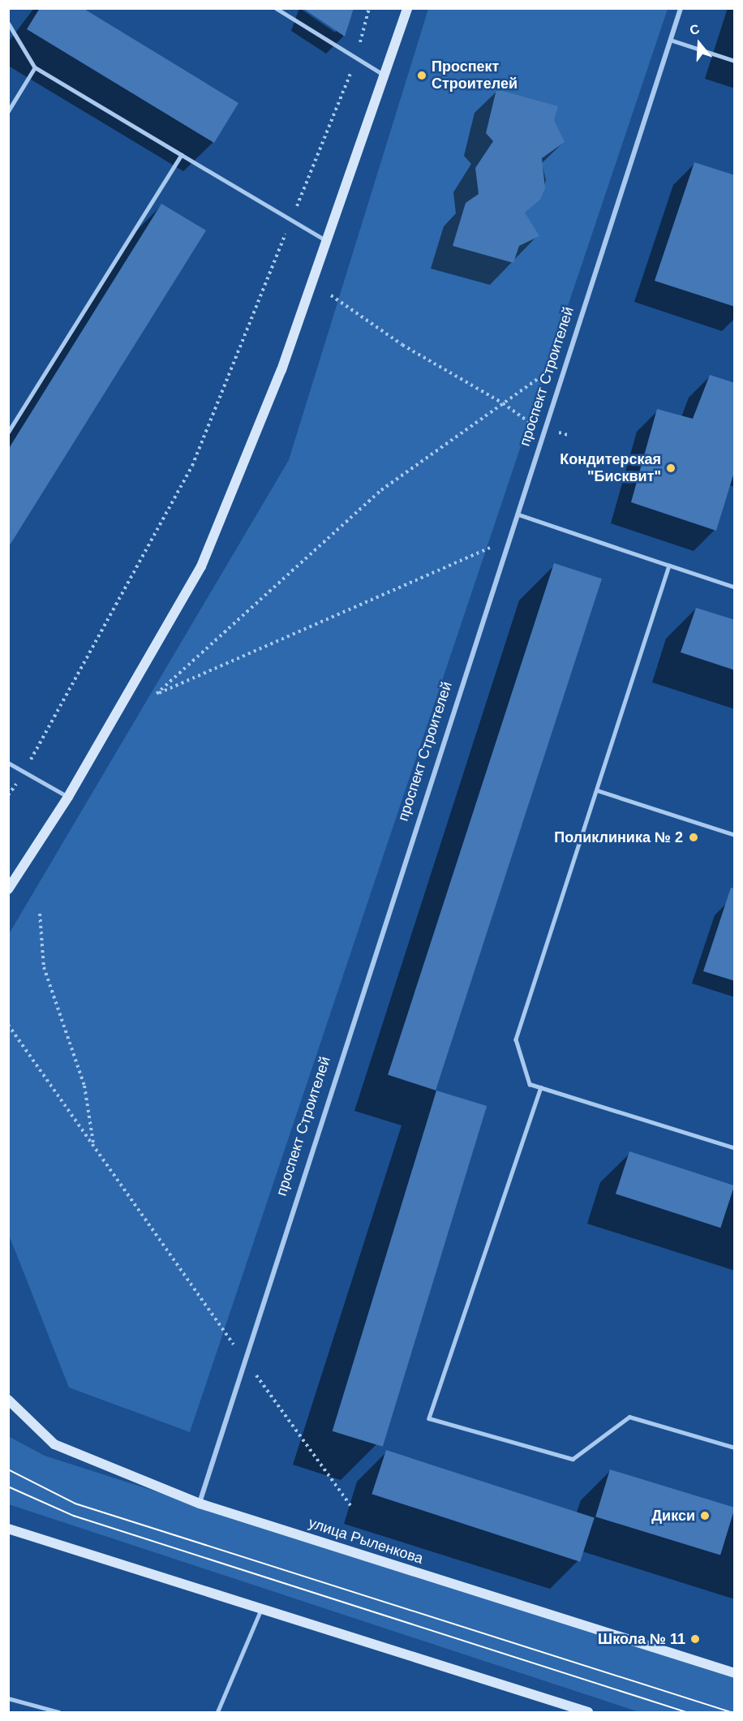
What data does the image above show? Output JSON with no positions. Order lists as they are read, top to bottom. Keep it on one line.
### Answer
{"streets":{"street":["проспект Строителей","улица Рыленкова"]},"crossings":[["проспект Строителей","улица Рыленкова"]],"places":["Проспект Строителей","Кондитерская \"Бисквит\"","Поликлиника № 2","Дикси","Школа № 11"],"north":"top"}
